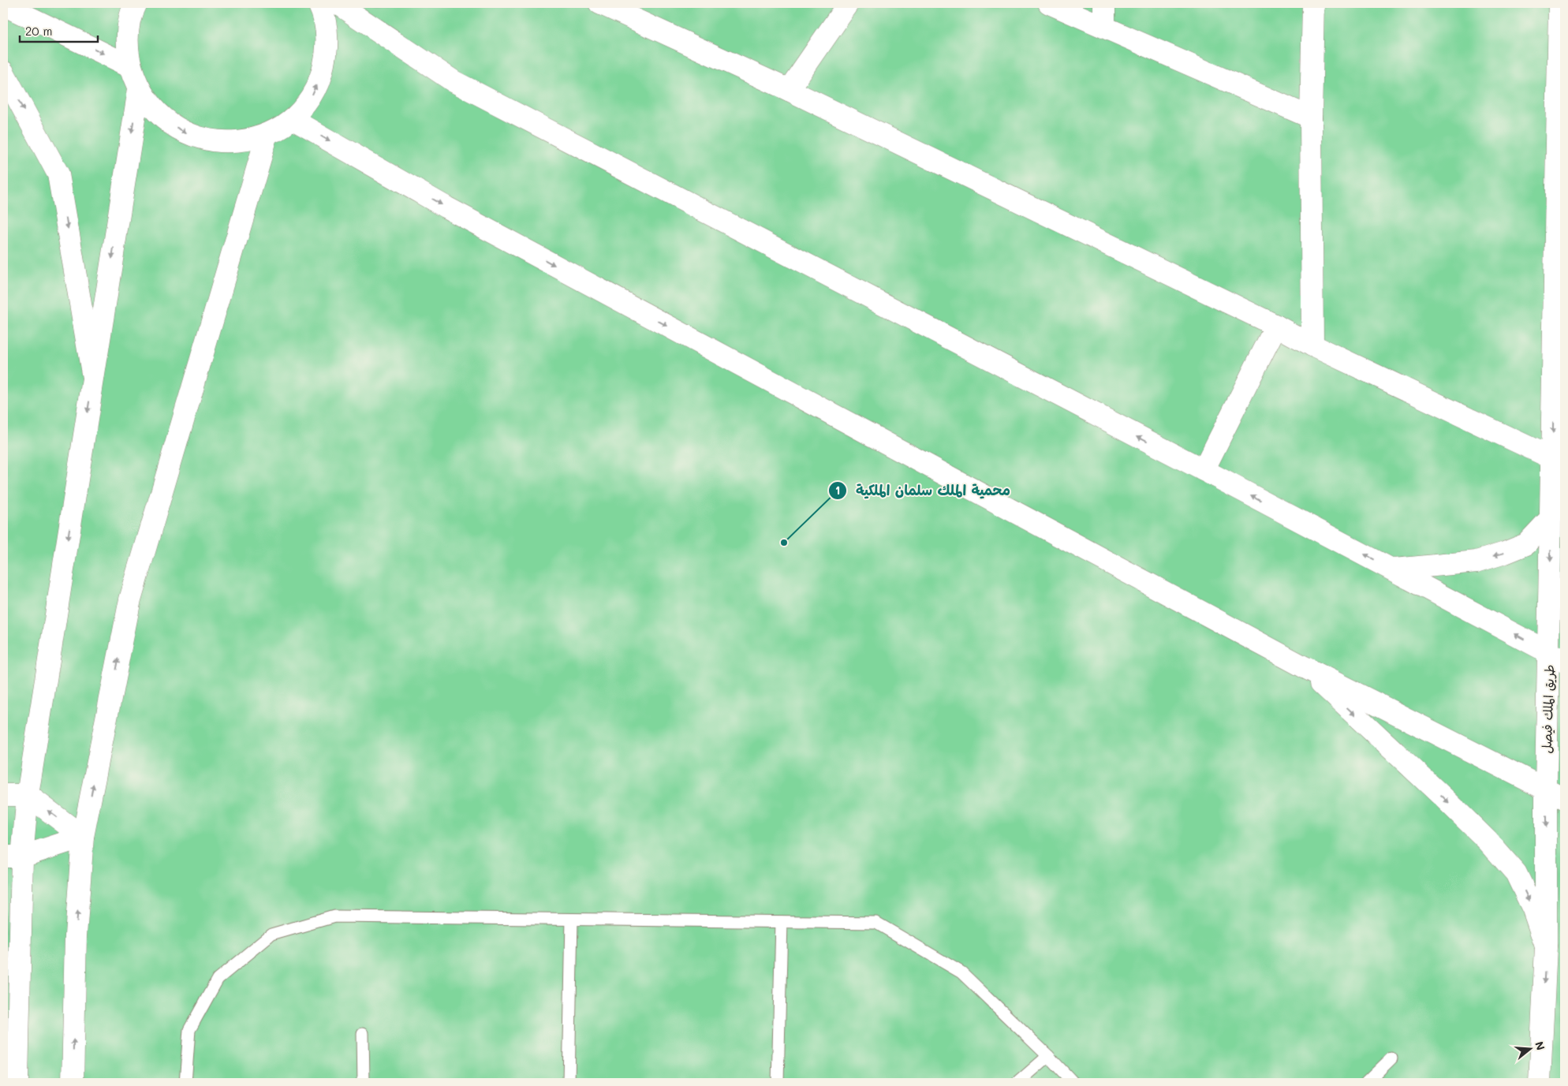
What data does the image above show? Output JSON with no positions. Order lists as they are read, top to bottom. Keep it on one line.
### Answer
{"streets":{"main road":["طريق الملك فيصل"]},"one_way":["طريق الملك فيصل"],"places":["محمية الملك سلمان الملكية"],"scale_bar":"20 m","north":"right"}
